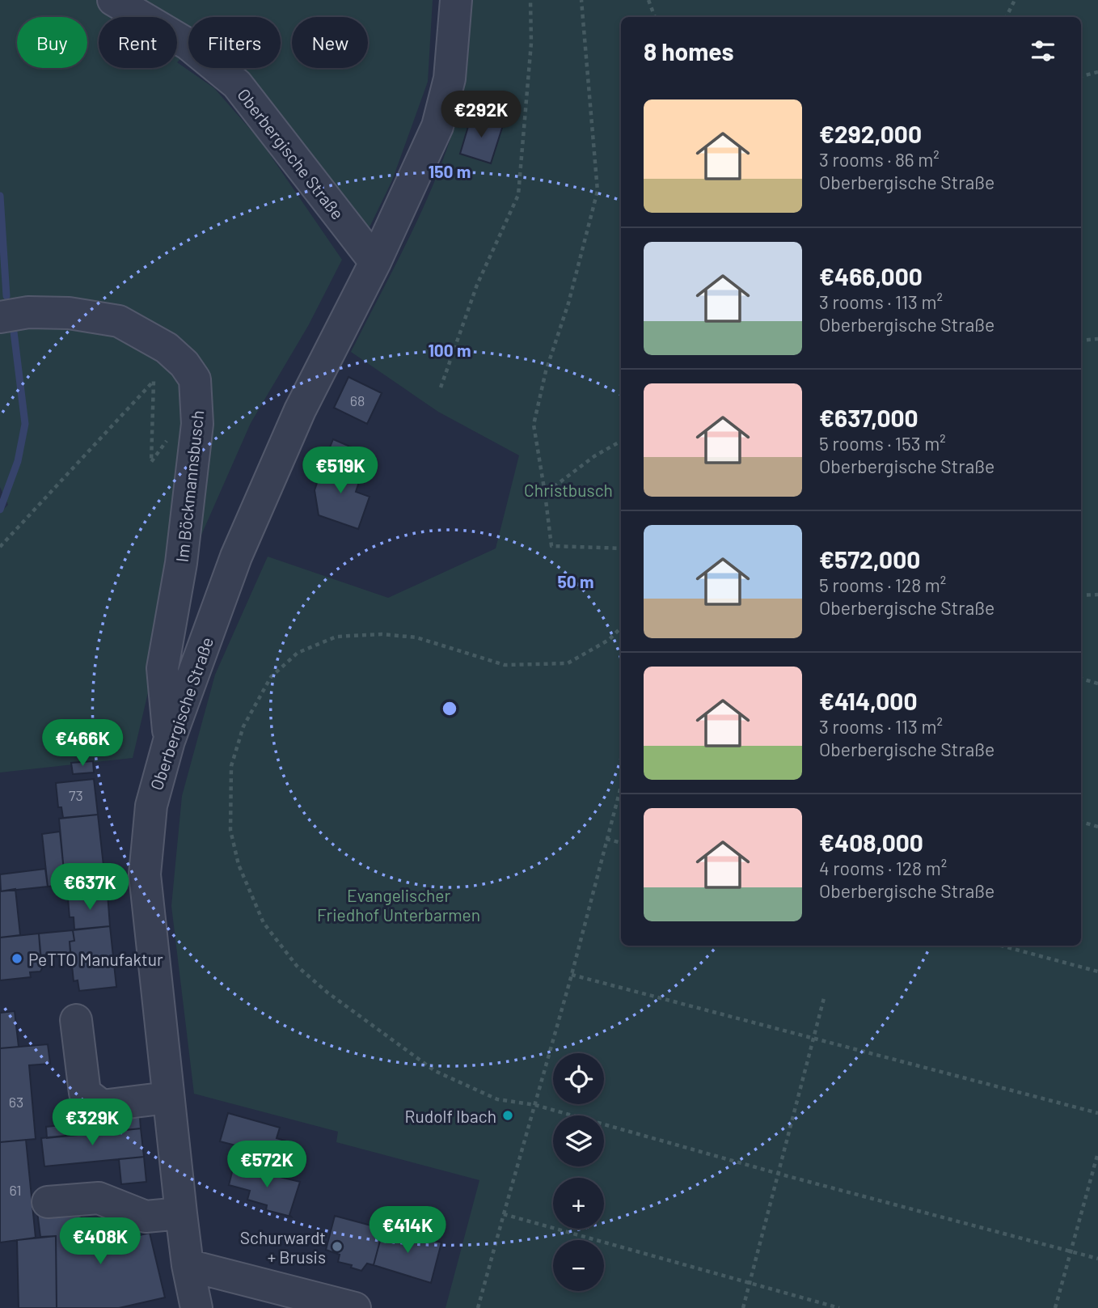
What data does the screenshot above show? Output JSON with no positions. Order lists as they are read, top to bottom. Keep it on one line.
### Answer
{"streets":{"street":["Oberbergische Straße","Im Böckmannsbusch"]},"crossings":[["Oberbergische Straße","Im Böckmannsbusch"]],"parks":["Christbusch","Evangelischer Friedhof Unterbarmen"],"places":["PeTTO Manufaktur","Rudolf Ibach","Schurwardt + Brusis"],"house_numbers":["68","73","63","61"],"page":{"chip":["Buy","Rent","Filters","New"],"heading":"8 homes","list":[{"name":"€292,000","note":"3 rooms · 86 m² · Oberbergische Straße"},{"name":"€466,000","note":"3 rooms · 113 m² · Oberbergische Straße"},{"name":"€637,000","note":"5 rooms · 153 m² · Oberbergische Straße"},{"name":"€572,000","note":"5 rooms · 128 m² · Oberbergische Straße"},{"name":"€414,000","note":"3 rooms · 113 m² · Oberbergische Straße"},{"name":"€408,000","note":"4 rooms · 128 m² · Oberbergische Straße"}],"price":["€292K","€519K","€466K","€637K","€329K","€572K","€414K","€408K"],"map_buttons":["+","−"]},"rings":["150 m","100 m","50 m"]}
